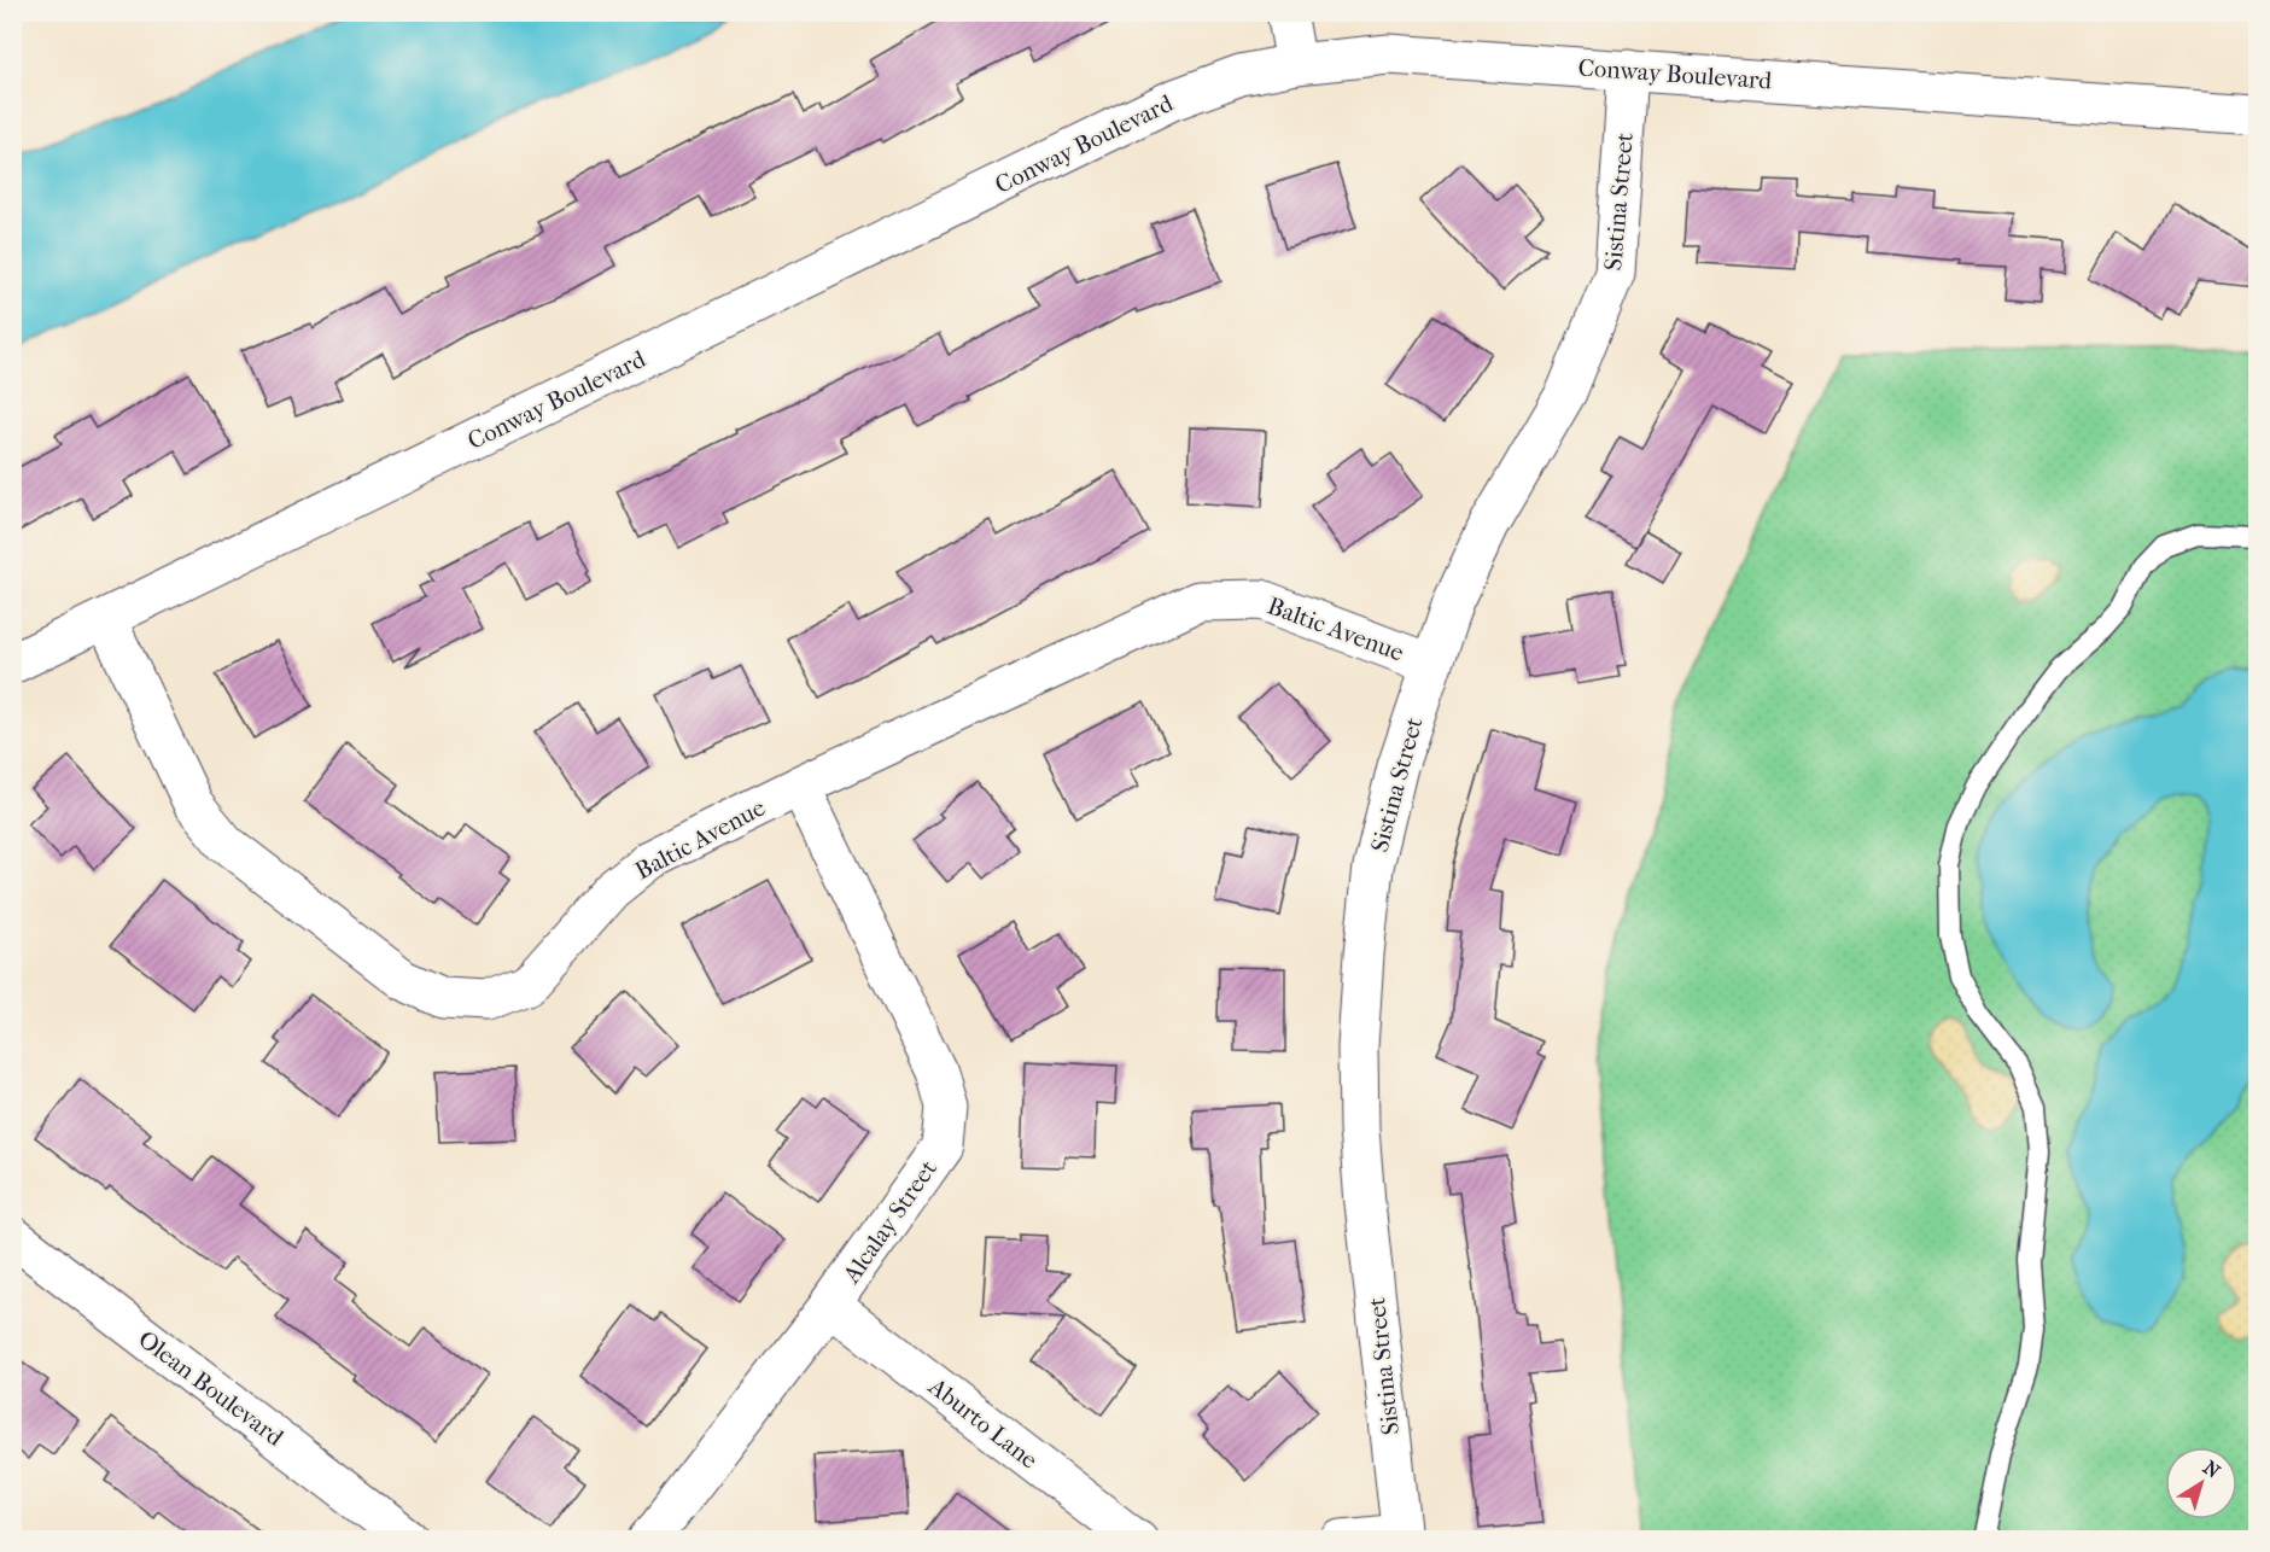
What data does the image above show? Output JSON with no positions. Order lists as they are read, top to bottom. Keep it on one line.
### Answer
{"streets":{"street":["Conway Boulevard","Sistina Street","Baltic Avenue","Alcalay Street","Olean Boulevard","Aburto Lane"]},"crossings":[["Conway Boulevard","Sistina Street"],["Conway Boulevard","Baltic Avenue"],["Sistina Street","Baltic Avenue"],["Baltic Avenue","Alcalay Street"],["Alcalay Street","Aburto Lane"]],"north":"top right"}
